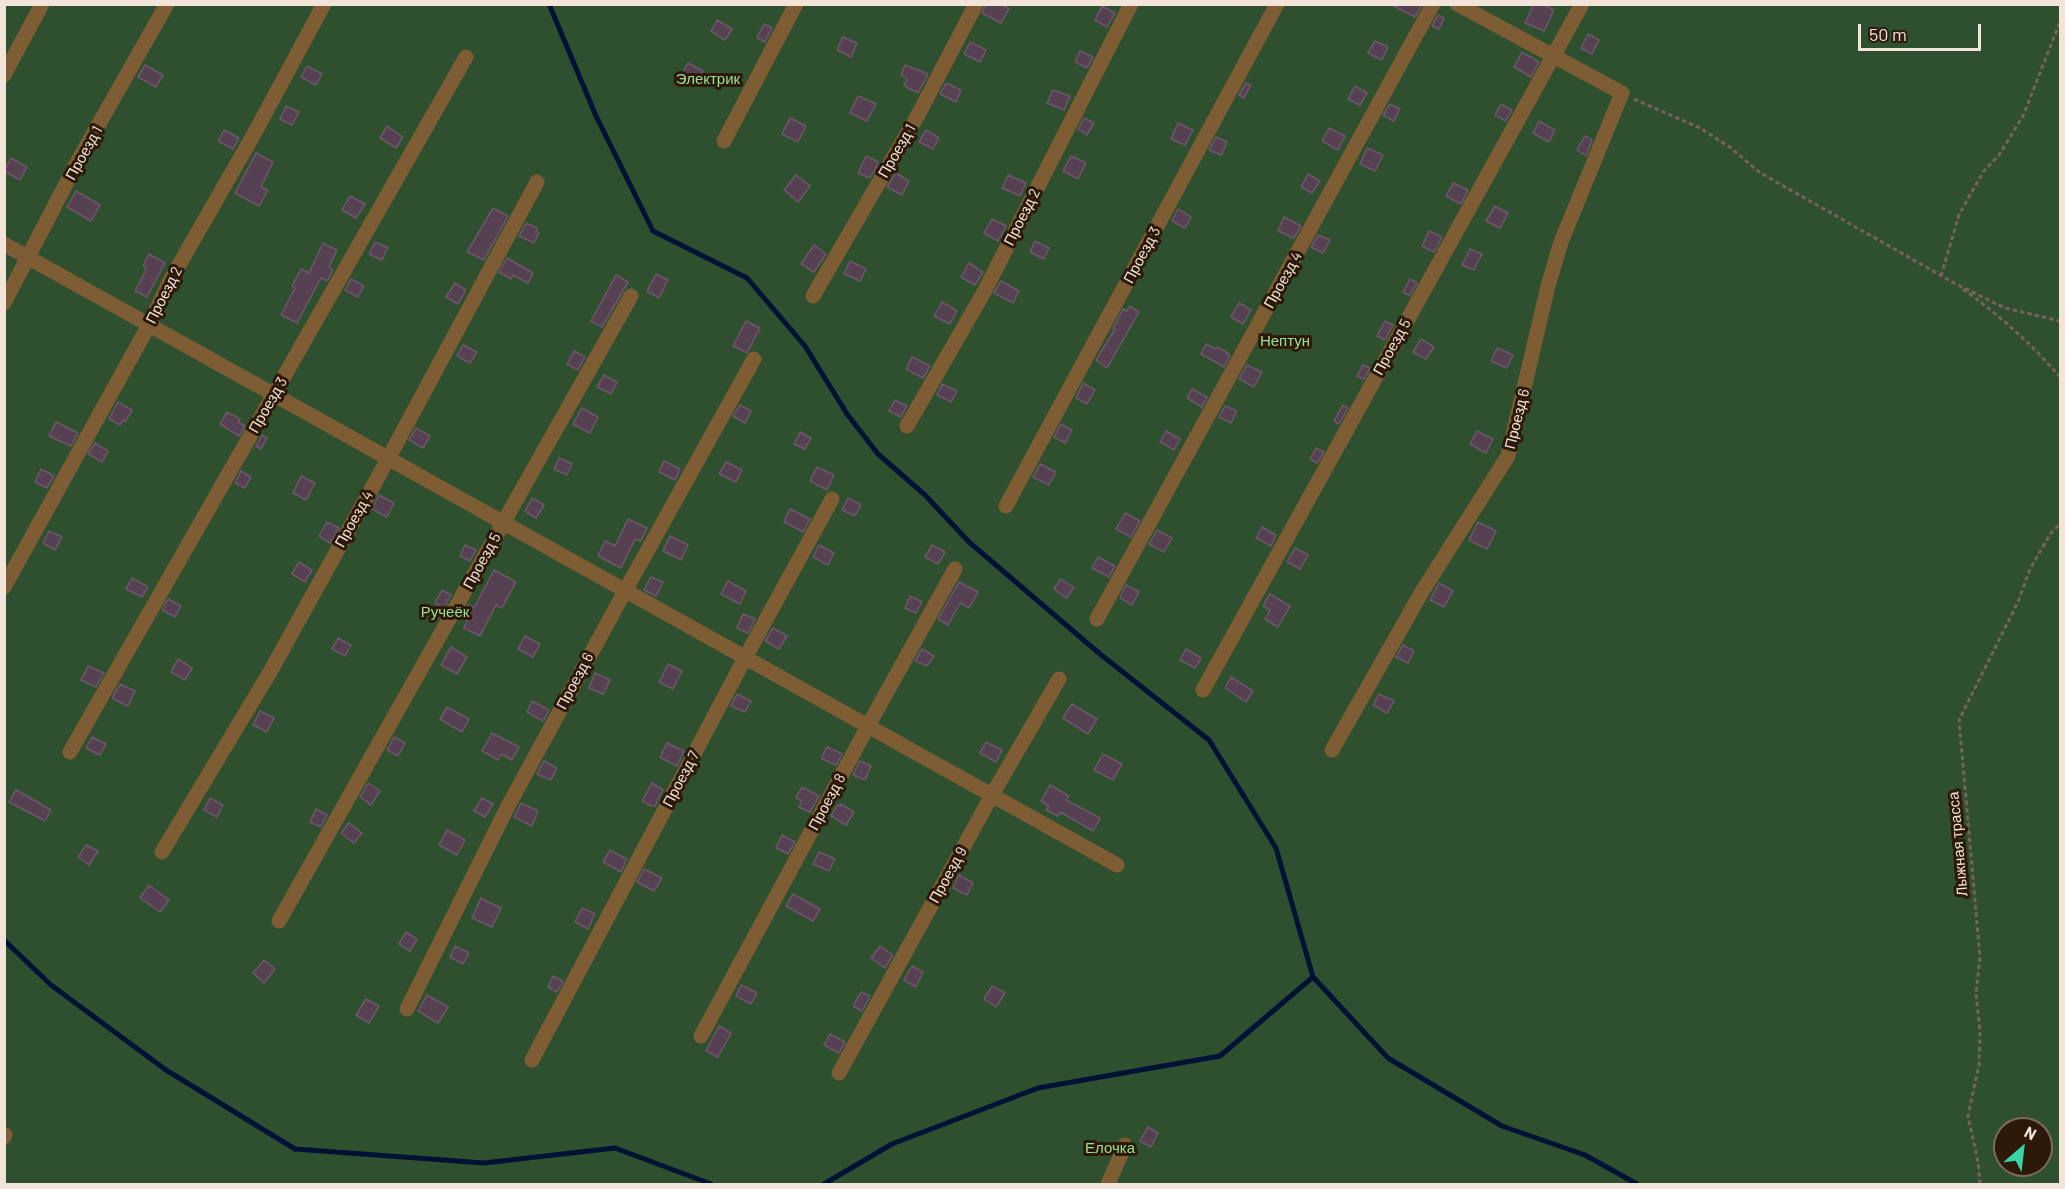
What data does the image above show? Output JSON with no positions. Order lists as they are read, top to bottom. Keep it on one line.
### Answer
{"streets":{"street":["Проезд 1","Проезд 2","Проезд 3","Проезд 4","Проезд 5","Проезд 6","Проезд 7","Проезд 8","Проезд 9"],"path":["Лыжная трасса"]},"parks":["Электрик","Нептун","Ручеёк","Елочка"],"scale_bar":"50 m","north":"top right"}
